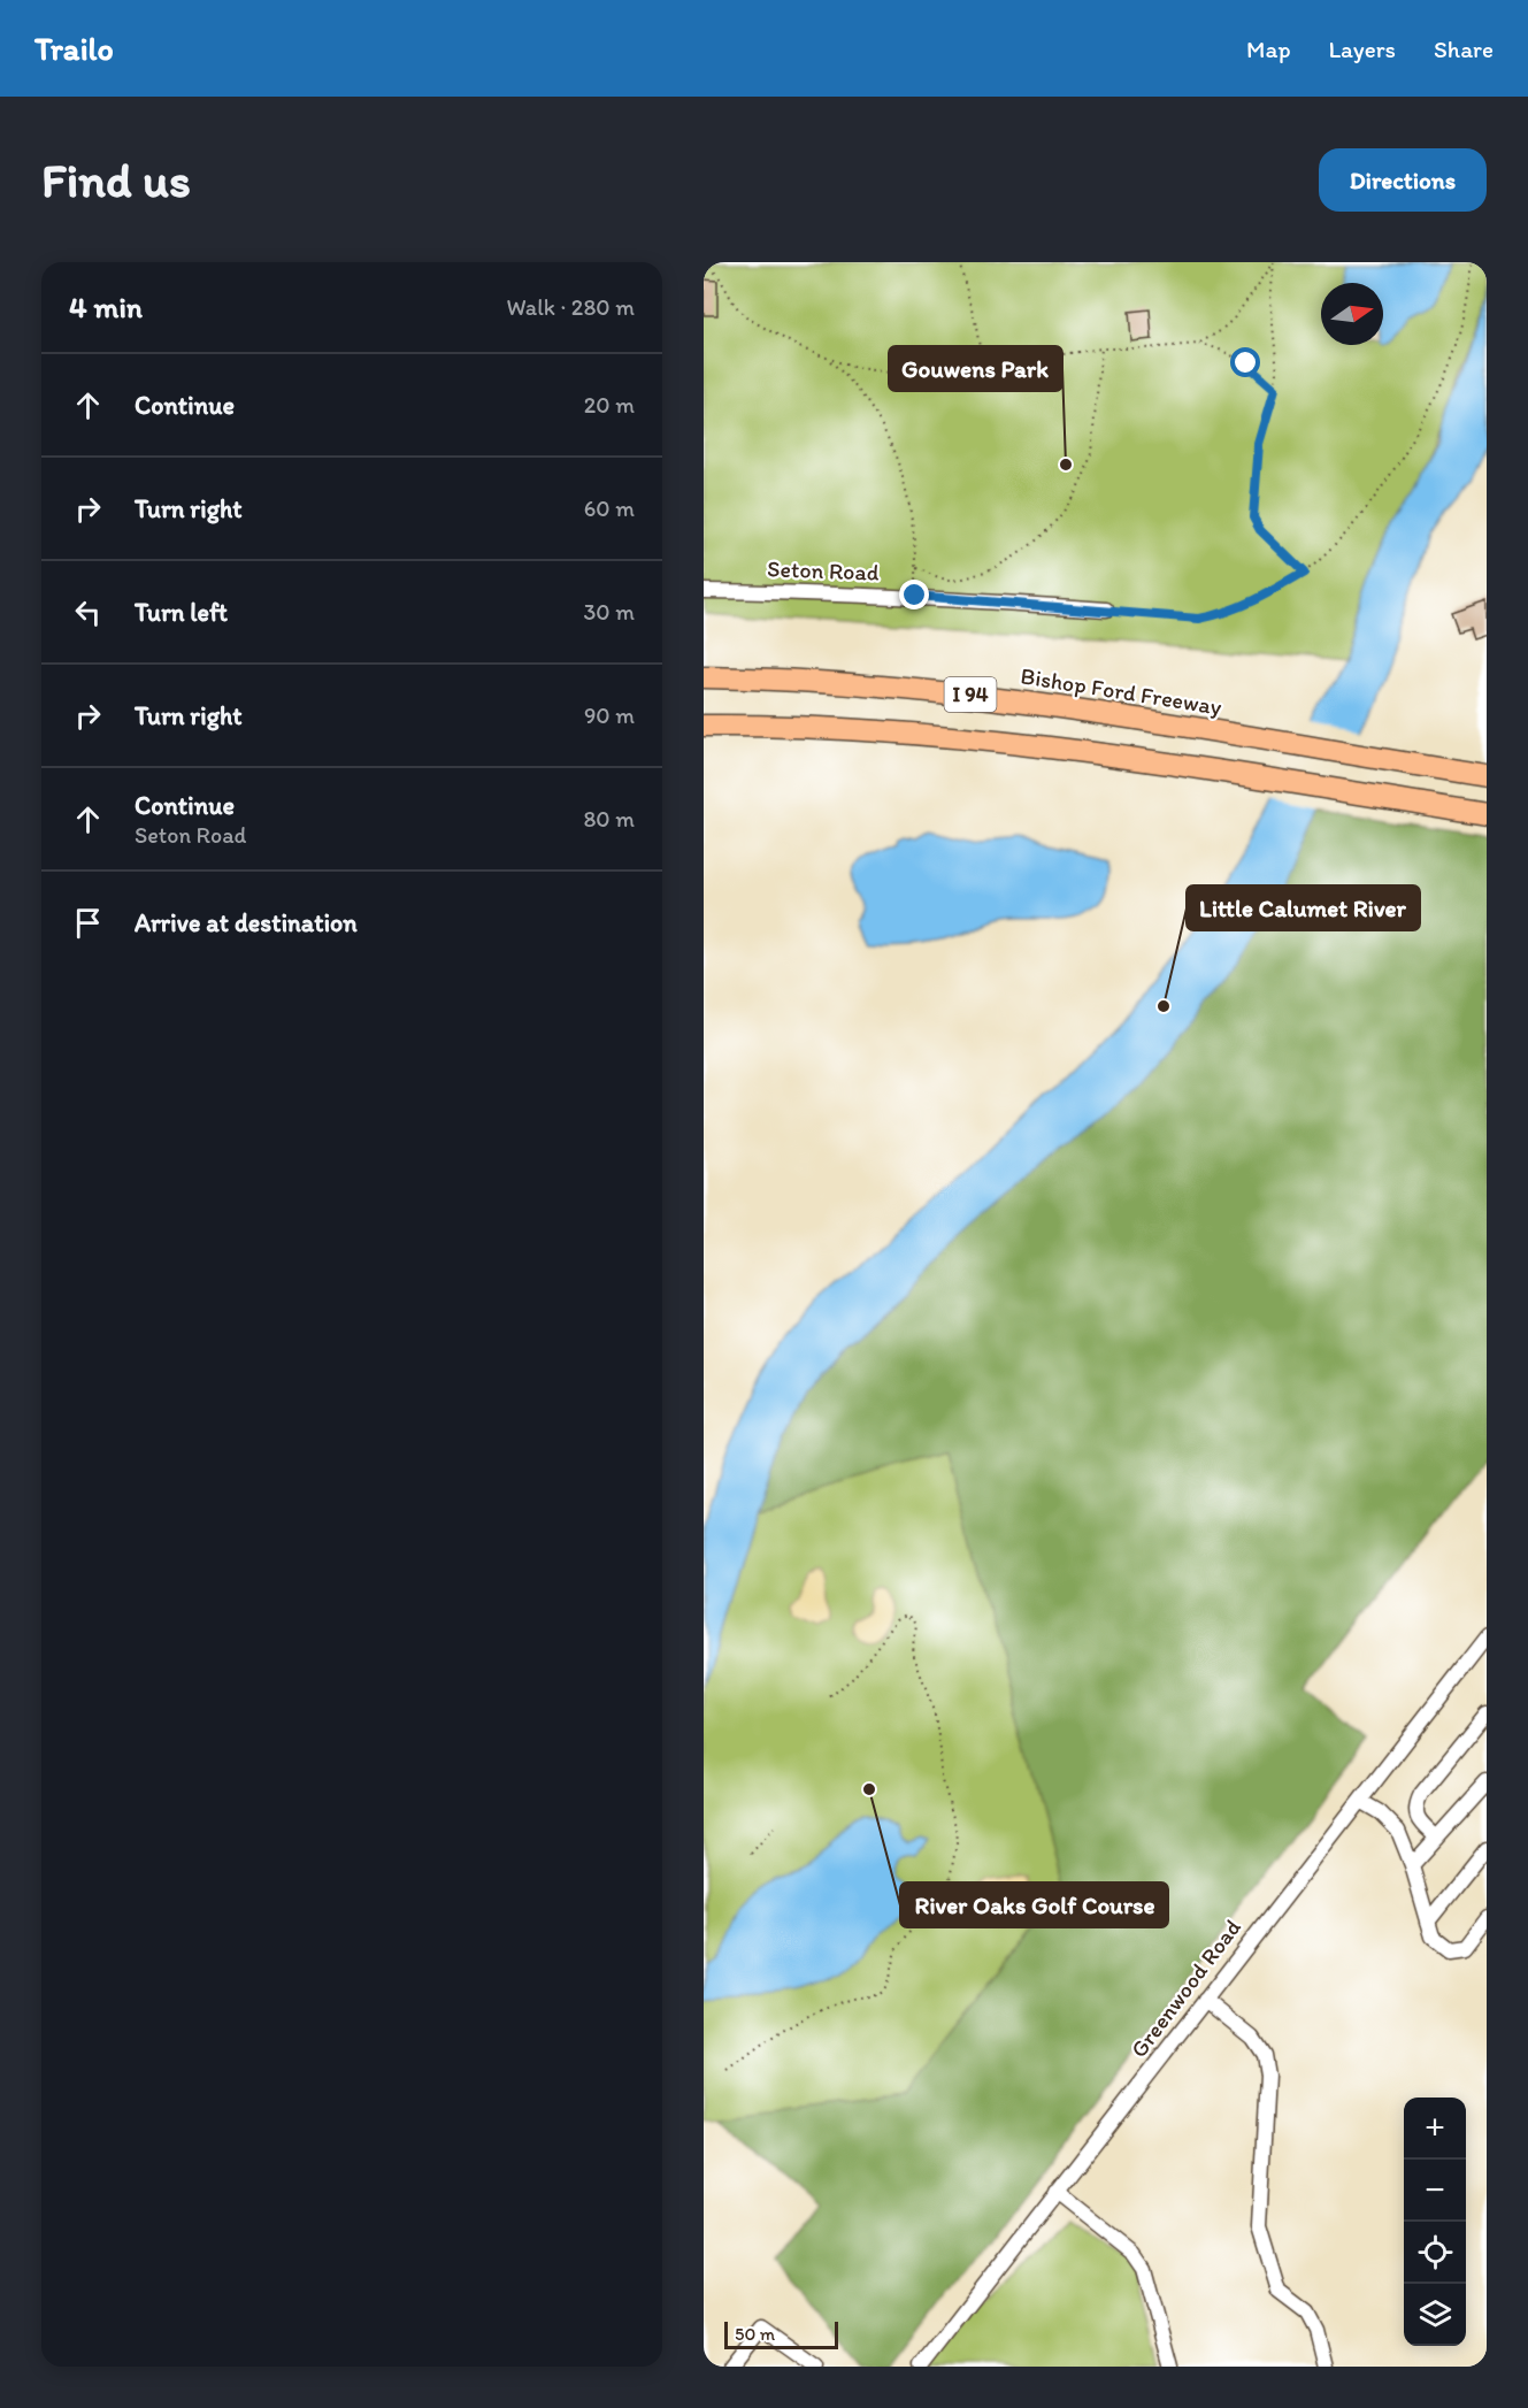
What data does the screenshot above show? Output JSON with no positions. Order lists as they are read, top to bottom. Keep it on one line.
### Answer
{"streets":{"highway":["Bishop Ford Freeway","I 94"],"street":["Seton Road","Greenwood Road"]},"places":["Gouwens Park","Little Calumet River","River Oaks Golf Course"],"scale_bar":"50 m","north":"right","page":{"header":"Trailo","nav":["Map","Layers","Share"],"buttons":"Directions","title":"Find us","heading":["4 min","Walk · 280 m"],"list":[["Continue","20 m"],["Turn right","60 m"],["Turn left","30 m"],["Turn right","90 m"],["Continue","Seton Road","80 m"],"Arrive at destination"],"map_buttons":["+","−"],"scale":"50 m"}}
